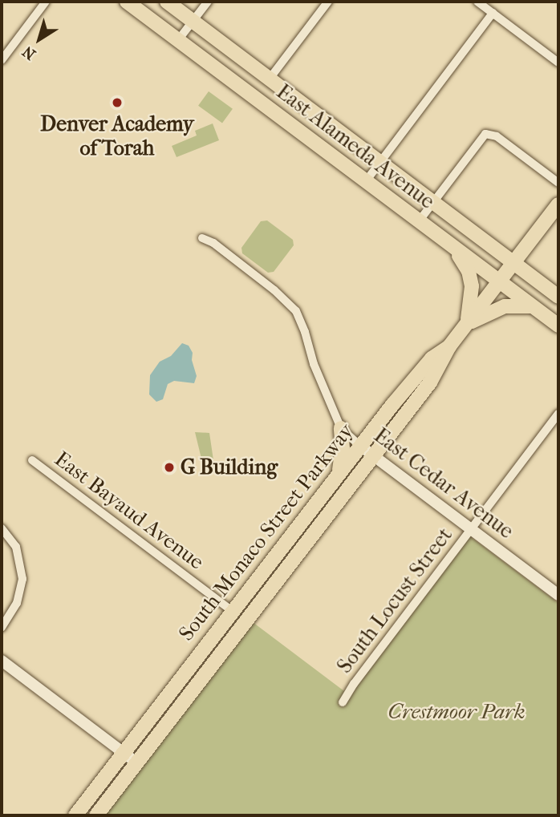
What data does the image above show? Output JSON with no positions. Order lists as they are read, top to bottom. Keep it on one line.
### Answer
{"streets":{"main road":["East Alameda Avenue","South Monaco Street Parkway"],"street":["East Cedar Avenue","East Bayaud Avenue","South Locust Street"]},"crossings":[["East Alameda Avenue","South Monaco Street Parkway"],["East Cedar Avenue","South Monaco Street Parkway"],["East Cedar Avenue","South Locust Street"],["East Bayaud Avenue","South Monaco Street Parkway"]],"parks":["Crestmoor Park"],"places":["Denver Academy of Torah","G Building"],"north":"bottom left"}
